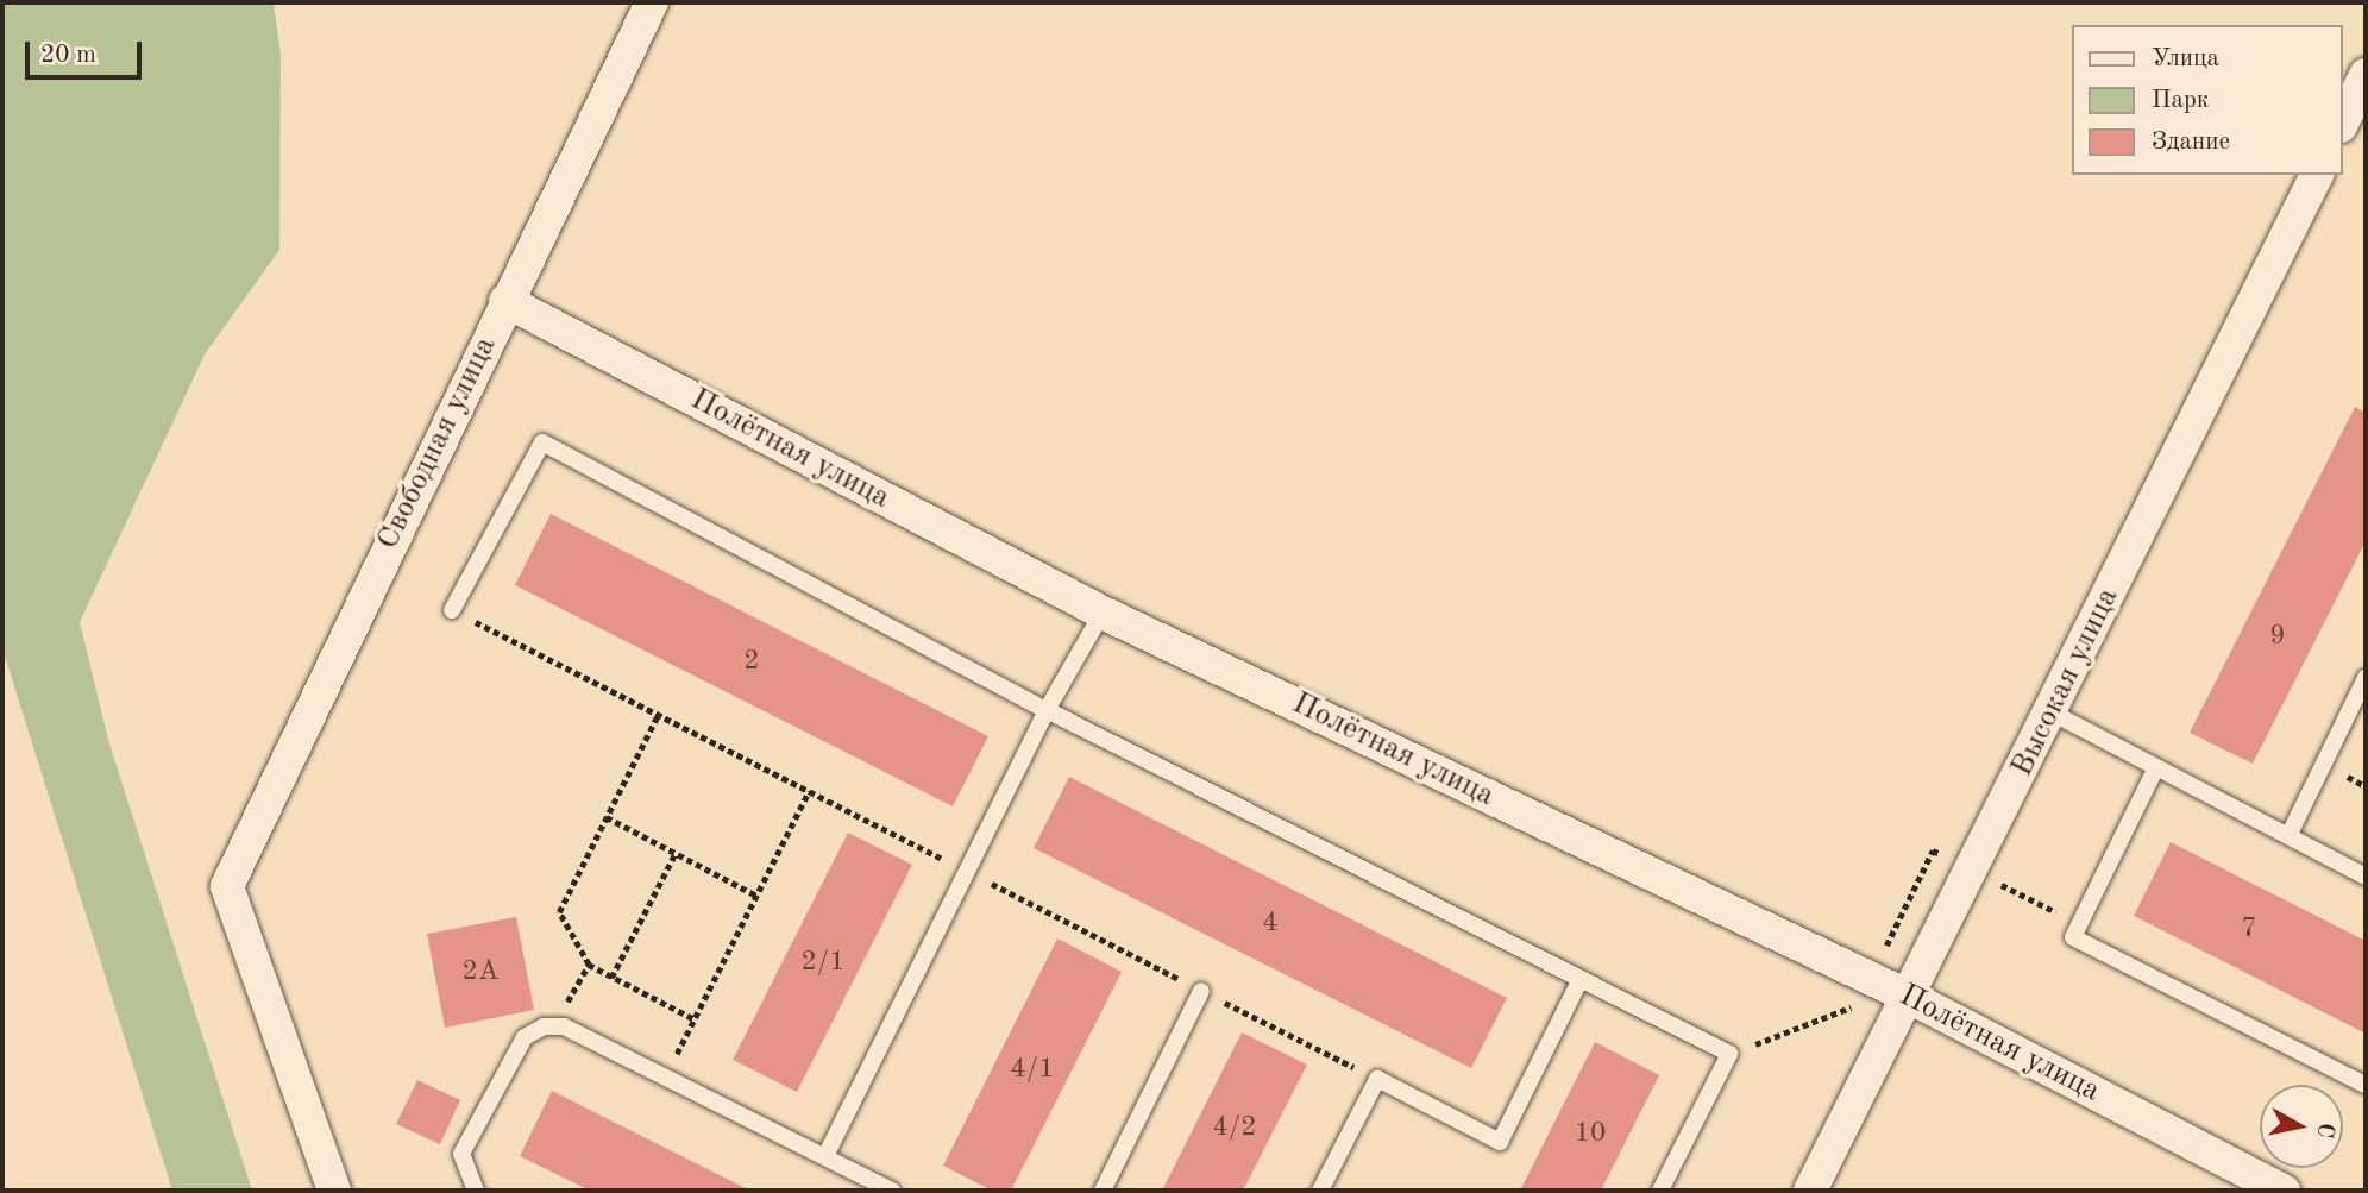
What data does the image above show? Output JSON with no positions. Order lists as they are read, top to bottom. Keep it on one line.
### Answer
{"streets":{"street":["Свободная улица","Полётная улица","Высокая улица"]},"crossings":[["Свободная улица","Полётная улица"],["Полётная улица","Высокая улица"]],"house_numbers":["9","2","4","7","2/1","2А","4/1","4/2","10"],"legend":["Улица","Парк","Здание"],"scale_bar":"20 m","north":"right"}
